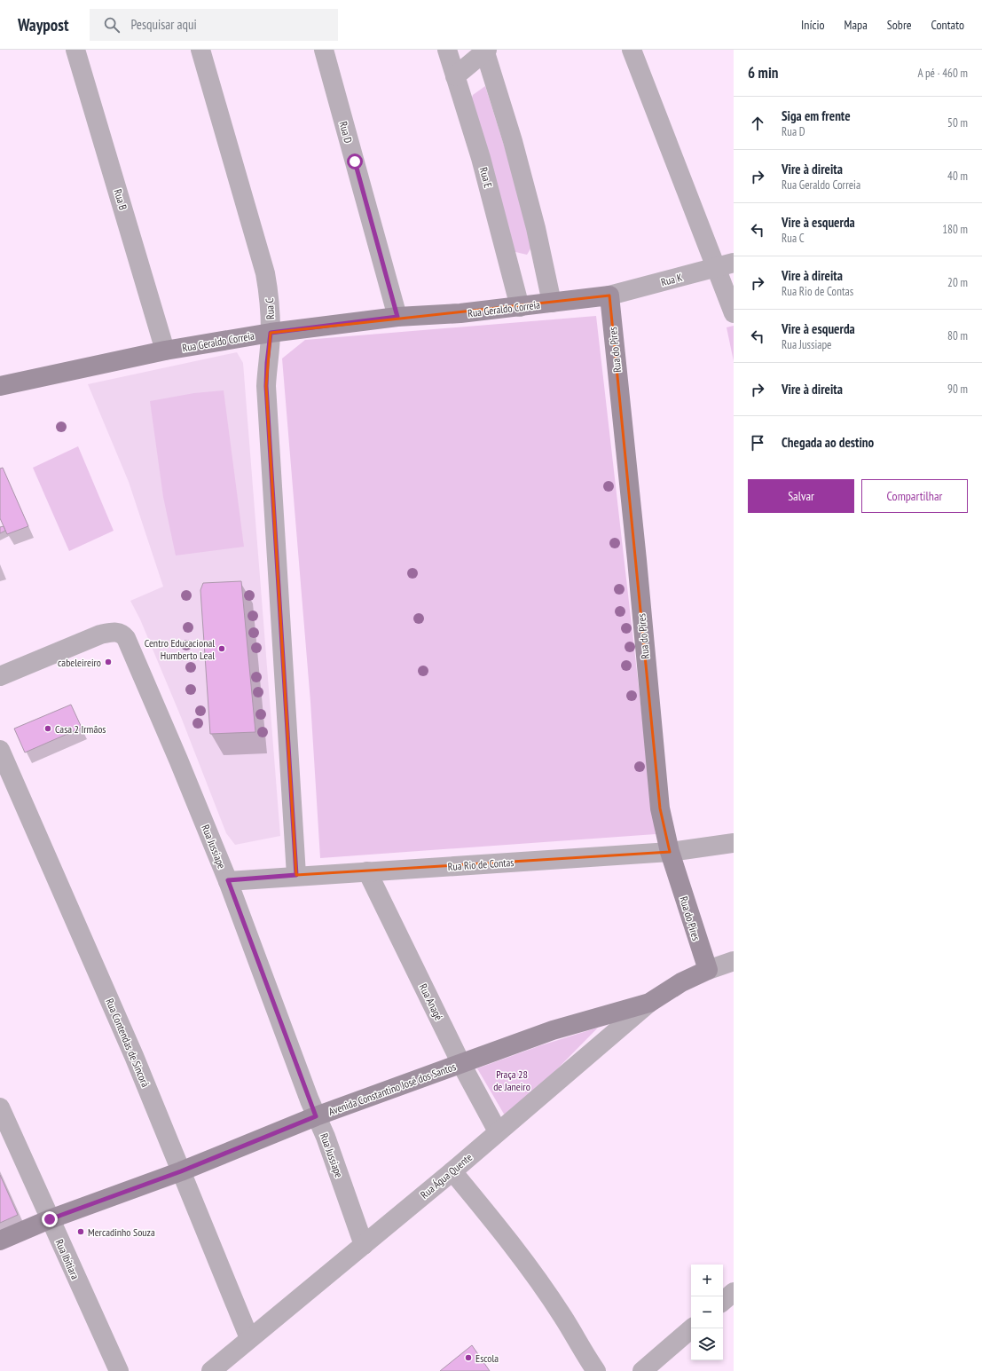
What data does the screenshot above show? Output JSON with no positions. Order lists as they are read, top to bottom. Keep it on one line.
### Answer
{"streets":{"street":["Rua D","Rua E","Rua B","Rua K","Rua C","Rua Geraldo Correia","Rua do Pires","Rua Jussiape","Rua Rio de Contas","Rua Anagé","Rua Contendas de Sincorá","Avenida Constantino José dos Santos","Rua Água Quente","Rua Ibitiara"]},"crossings":[["Rua D","Rua Geraldo Correia"],["Rua E","Rua Geraldo Correia"],["Rua B","Rua Geraldo Correia"],["Rua K","Rua Geraldo Correia"],["Rua K","Rua do Pires"],["Rua C","Rua Geraldo Correia"],["Rua C","Rua Rio de Contas"],["Rua Geraldo Correia","Rua do Pires"],["Rua do Pires","Rua Rio de Contas"],["Rua do Pires","Rua Água Quente"],["Rua Jussiape","Rua Rio de Contas"],["Rua Jussiape","Avenida Constantino José dos Santos"],["Rua Jussiape","Rua Água Quente"],["Rua Rio de Contas","Rua Anagé"],["Rua Anagé","Avenida Constantino José dos Santos"],["Rua Anagé","Rua Água Quente"],["Rua Contendas de Sincorá","Avenida Constantino José dos Santos"],["Rua Contendas de Sincorá","Rua Água Quente"],["Avenida Constantino José dos Santos","Rua Água Quente"],["Avenida Constantino José dos Santos","Rua Ibitiara"]],"parks":["Praça 28 de Janeiro"],"places":["Centro Educacional Humberto Leal","cabeleireiro","Casa 2 Irmãos","Mercadinho Souza","Escola"],"page":{"header":"Waypost","search":"Pesquisar aqui","nav":["Início","Mapa","Sobre","Contato"],"heading":["6 min","A pé · 460 m"],"list":[["Siga em frente","Rua D","50 m"],["Vire à direita","Rua Geraldo Correia","40 m"],["Vire à esquerda","Rua C","180 m"],["Vire à direita","Rua Rio de Contas","20 m"],["Vire à esquerda","Rua Jussiape","80 m"],["Vire à direita","90 m"],"Chegada ao destino"],"buttons":["Salvar","Compartilhar"],"map_buttons":["+","−"]}}
